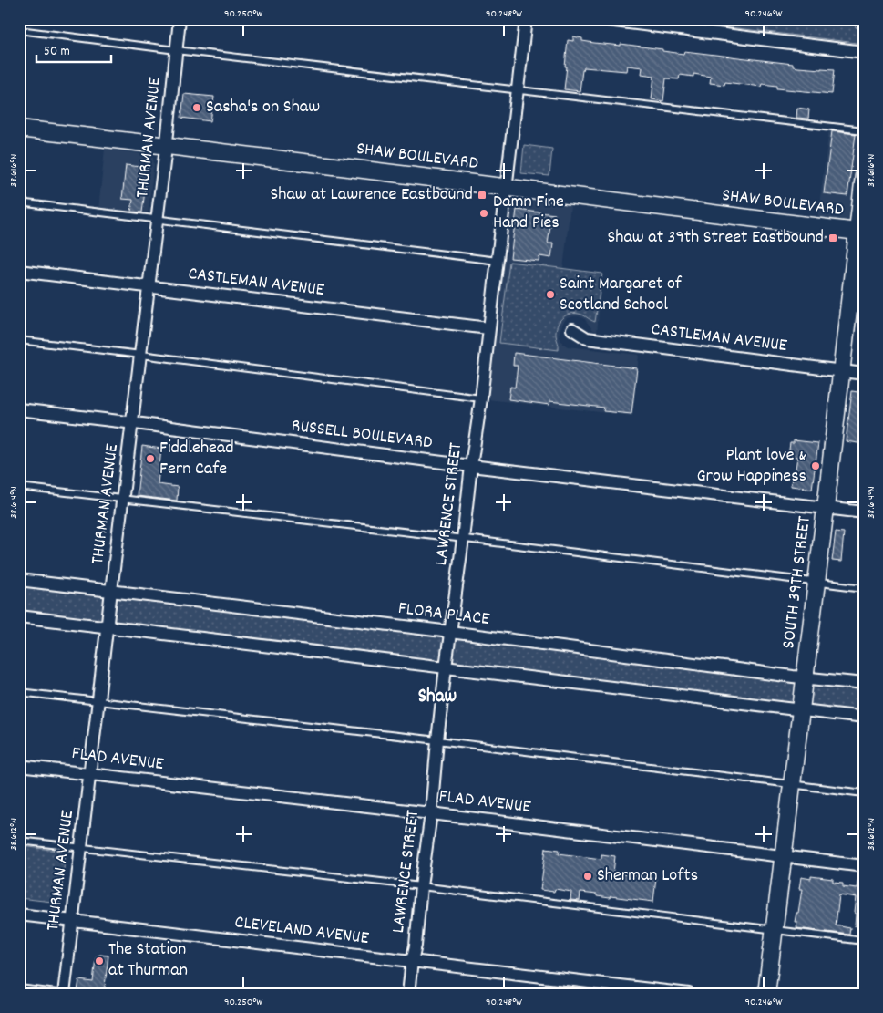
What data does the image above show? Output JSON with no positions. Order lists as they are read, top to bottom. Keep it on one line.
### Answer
{"streets":{"street":["THURMAN AVENUE","SHAW BOULEVARD","CASTLEMAN AVENUE","RUSSELL BOULEVARD","LAWRENCE STREET","SOUTH 39TH STREET","FLORA PLACE","FLAD AVENUE","CLEVELAND AVENUE"]},"crossings":[["THURMAN AVENUE","SHAW BOULEVARD"],["THURMAN AVENUE","CASTLEMAN AVENUE"],["THURMAN AVENUE","RUSSELL BOULEVARD"],["THURMAN AVENUE","FLORA PLACE"],["THURMAN AVENUE","FLAD AVENUE"],["THURMAN AVENUE","CLEVELAND AVENUE"],["SHAW BOULEVARD","LAWRENCE STREET"],["SHAW BOULEVARD","SOUTH 39TH STREET"],["CASTLEMAN AVENUE","LAWRENCE STREET"],["CASTLEMAN AVENUE","SOUTH 39TH STREET"],["RUSSELL BOULEVARD","LAWRENCE STREET"],["RUSSELL BOULEVARD","SOUTH 39TH STREET"],["LAWRENCE STREET","FLORA PLACE"],["LAWRENCE STREET","FLAD AVENUE"],["LAWRENCE STREET","CLEVELAND AVENUE"],["SOUTH 39TH STREET","FLORA PLACE"],["SOUTH 39TH STREET","FLAD AVENUE"]],"districts":["Shaw"],"places":{"other":["Sasha's on Shaw","Damn Fine Hand Pies","Saint Margaret of Scotland School","Fiddlehead Fern Cafe","Plant love & Grow Happiness","Sherman Lofts","The Station at Thurman"],"transit":["Shaw at Lawrence Eastbound","Shaw at 39th Street Eastbound"]},"scale_bar":"50 m","coordinates":["90.250°W","90.248°W","90.246°W","38.616°N","38.614°N","38.612°N"]}
